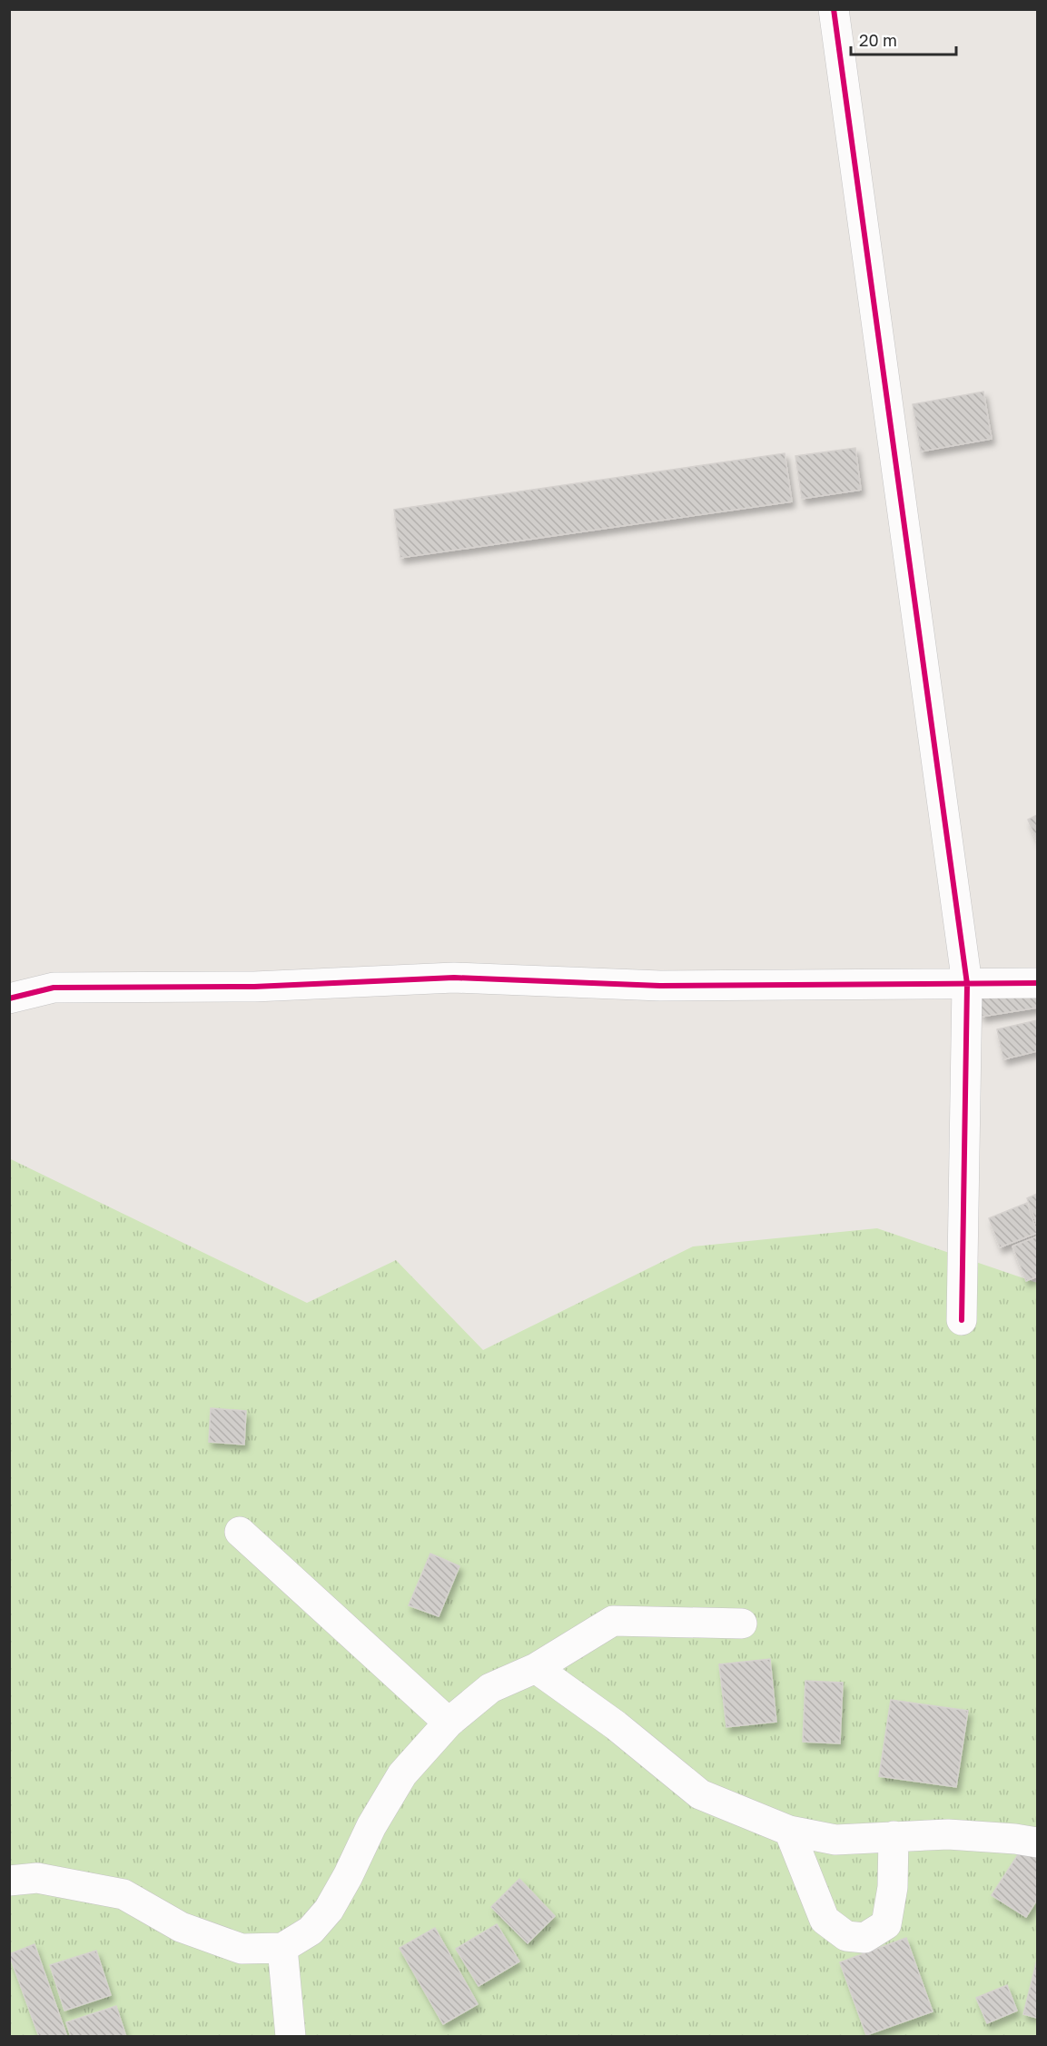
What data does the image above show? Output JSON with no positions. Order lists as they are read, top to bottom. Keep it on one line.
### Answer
{"scale_bar":"20 m"}
